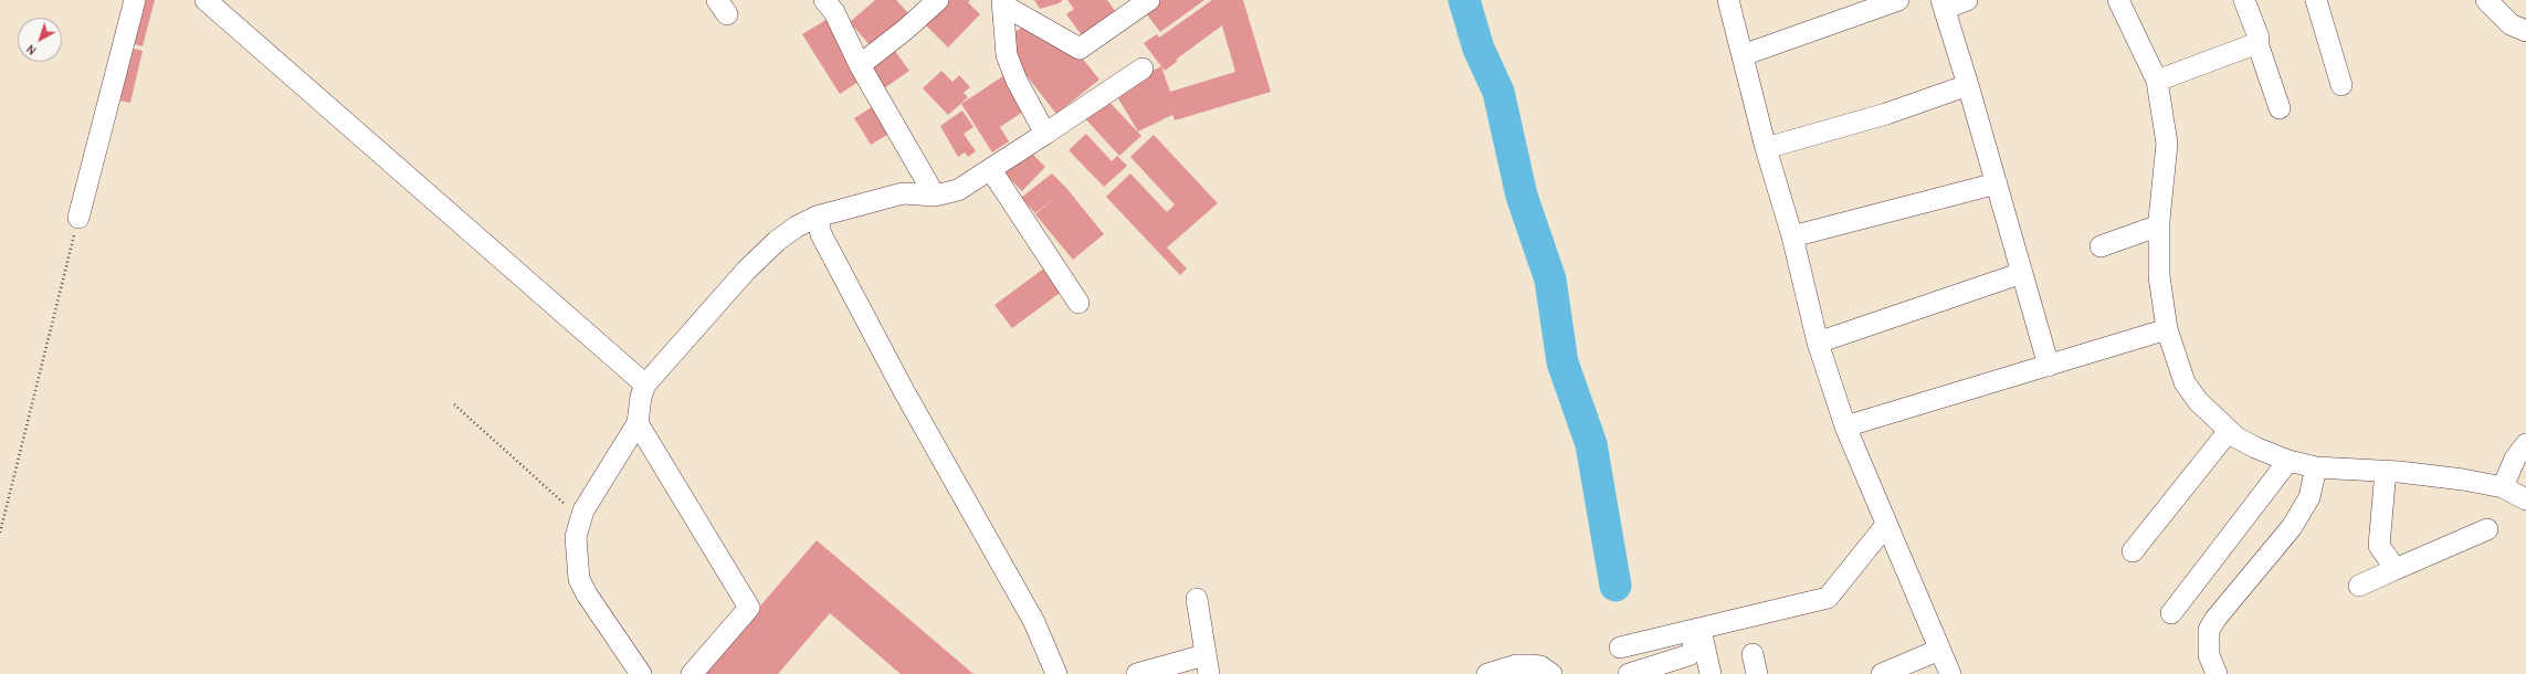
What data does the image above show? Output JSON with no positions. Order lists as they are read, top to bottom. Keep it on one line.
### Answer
{"north":"bottom left"}
